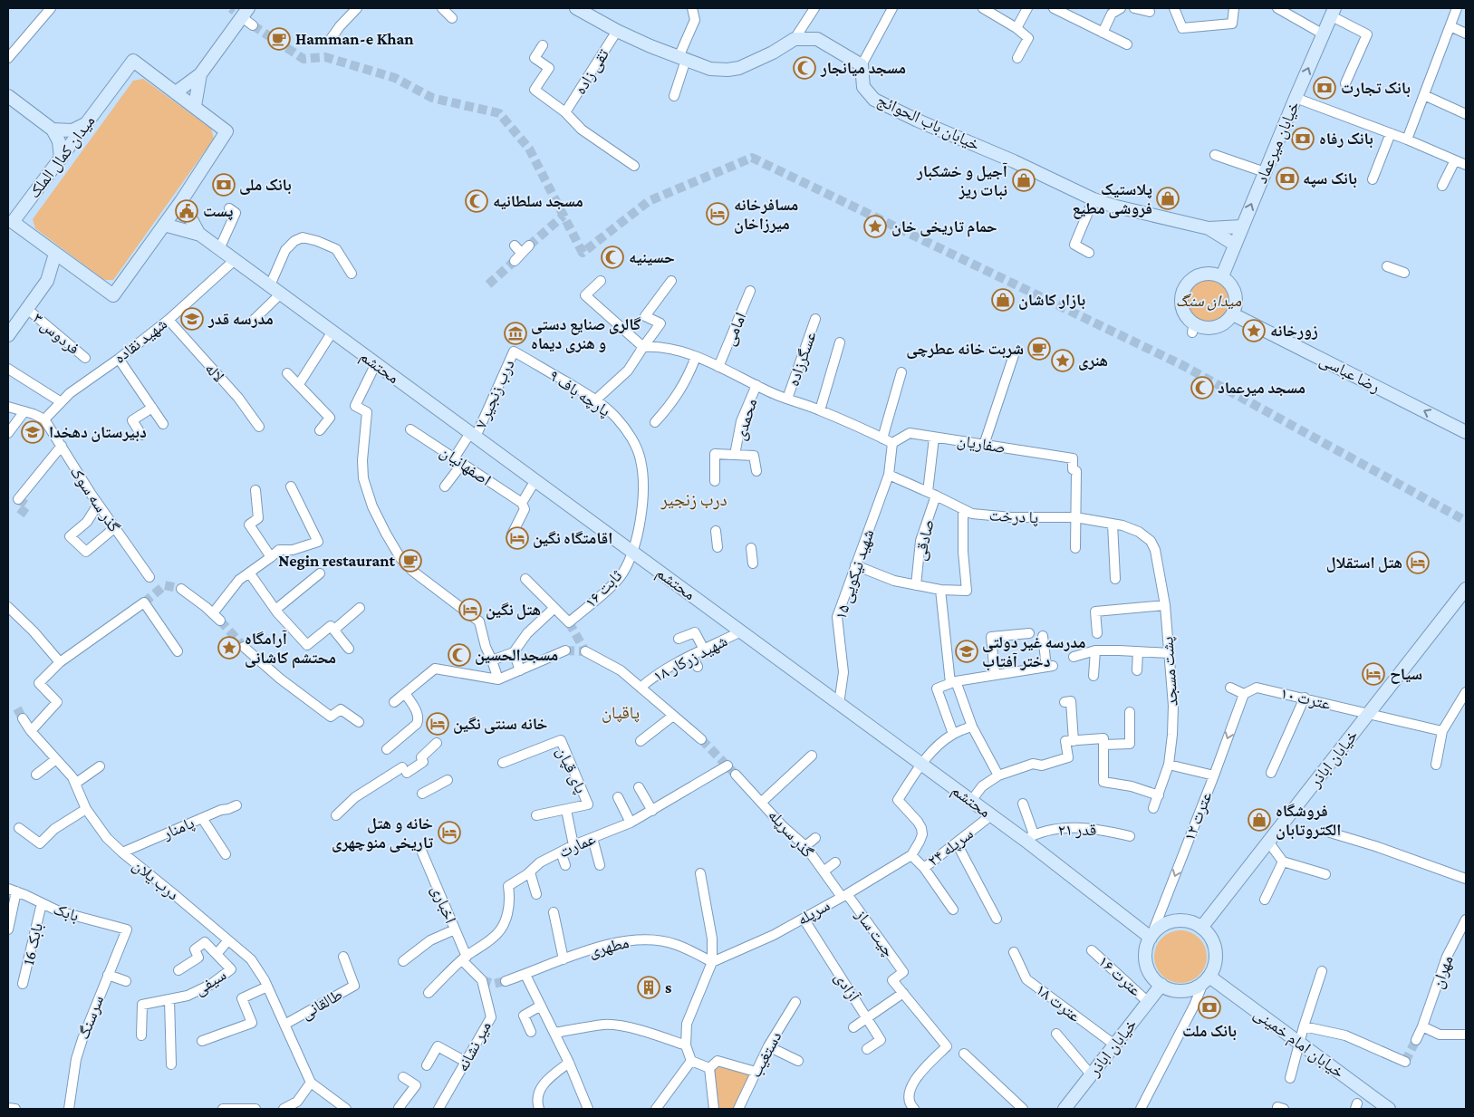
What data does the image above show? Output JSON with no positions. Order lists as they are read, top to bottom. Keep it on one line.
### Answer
{"streets":{"main road":["خیابان باب الحوائج","خیابان میرعماد","میدان کمال الملک","محتشم","رضا عباسی","خیابان اباذر","خیابان امام خمینی"],"street":["تقی زاده","امامی","فردوس ۳","شهید نقاده","عسگرزاده","لاله","پارچه باف ۹","درب زنجیر ۷","محمدی","صفاریان","اصفهانیان","گذر سه سوک","پا درخت","صادقی","شهید نیکویی ۱۵","ثابت ۱۶","شهید زرکار ۱۸","پشت مسجد","عترت ۱۰","پای قپان","عترت ۱۲","پامنار","قدر ۲۱","گذر سرپله","عمارت","سرپله ۲۴","درب یلان","اخباری","بابک","سرپله","چیت ساز","بابک 16","مطهری","مهران","عترت ۱۶","سیفی","آزادی","عترت ۱۸","طالقانی","سرسنگ","میر نشانه","دستغیب"]},"crossings":[["خیابان میرعماد","رضا عباسی"],["میدان کمال الملک","محتشم"],["شهید نقاده","محتشم"],["شهید نقاده","لاله"],["شهید نقاده","گذر سه سوک"],["محتشم","پارچه باف ۹"],["محتشم","درب زنجیر ۷"],["محتشم","شهید نیکویی ۱۵"],["محتشم","ثابت ۱۶"],["محتشم","شهید زرکار ۱۸"],["محتشم","خیابان اباذر"],["محتشم","عترت ۱۲"],["محتشم","قدر ۲۱"],["محتشم","سرپله ۲۴"],["محتشم","خیابان امام خمینی"],["پارچه باف ۹","درب زنجیر ۷"],["پارچه باف ۹","ثابت ۱۶"],["درب زنجیر ۷","اصفهانیان"],["صفاریان","پا درخت"],["صفاریان","صادقی"],["صفاریان","شهید نیکویی ۱۵"],["پا درخت","صادقی"],["پا درخت","شهید نیکویی ۱۵"],["پا درخت","پشت مسجد"],["عترت ۱۰","خیابان اباذر"],["عترت ۱۰","عترت ۱۲"],["خیابان اباذر","عترت ۱۲"],["خیابان اباذر","عترت ۱۶"],["خیابان اباذر","عترت ۱۸"],["خیابان اباذر","خیابان امام خمینی"],["عترت ۱۲","خیابان امام خمینی"],["پامنار","درب یلان"],["گذر سرپله","سرپله"],["گذر سرپله","چیت ساز"],["عمارت","اخباری"],["عمارت","میر نشانه"],["سرپله ۲۴","سرپله"],["درب یلان","سیفی"],["درب یلان","طالقانی"],["اخباری","میر نشانه"],["بابک","بابک 16"],["بابک","سرسنگ"],["سرپله","چیت ساز"],["سرپله","مطهری"],["سرپله","آزادی"]],"one_way":["خیابان میرعماد","رضا عباسی","عترت ۱۲"],"districts":["درب زنجیر","پاقپان"],"parks":["میدان سنگ"],"places":{"cafe":["Hamman-e Khan","شربت خانه عطرچی","Negin restaurant"],"mosque":["مسجد میانجار","مسجد سلطانیه","حسینیه","مسجد میرعماد","مسجدالحسین"],"bank":["بانک تجارت","بانک رفاه","بانک سپه","بانک ملی","بانک ملت"],"shop":["آجیل و خشکبار نبات ریز","پلاستیک فروشی مطیع","بازار کاشان","فروشگاه الکتروتابان"],"public building":["پست"],"hotel":["مسافرخانه میرزاخان","اقامتگاه نگین","هتل استقلال","هتل نگین","سیاح","خانه سنتی نگین","خانه و هتل تاریخی منوچهری"],"place":["حمام تاریخی خان","زورخانه","هنری","آرامگاه محتشم کاشانی"],"school or university":["مدرسه قدر","دبیرستان دهخدا","مدرسه غیر دولتی دختر آفتاب"],"museum":["گالری صنایع دستی و هنری دیماه"],"building":["s"]}}
